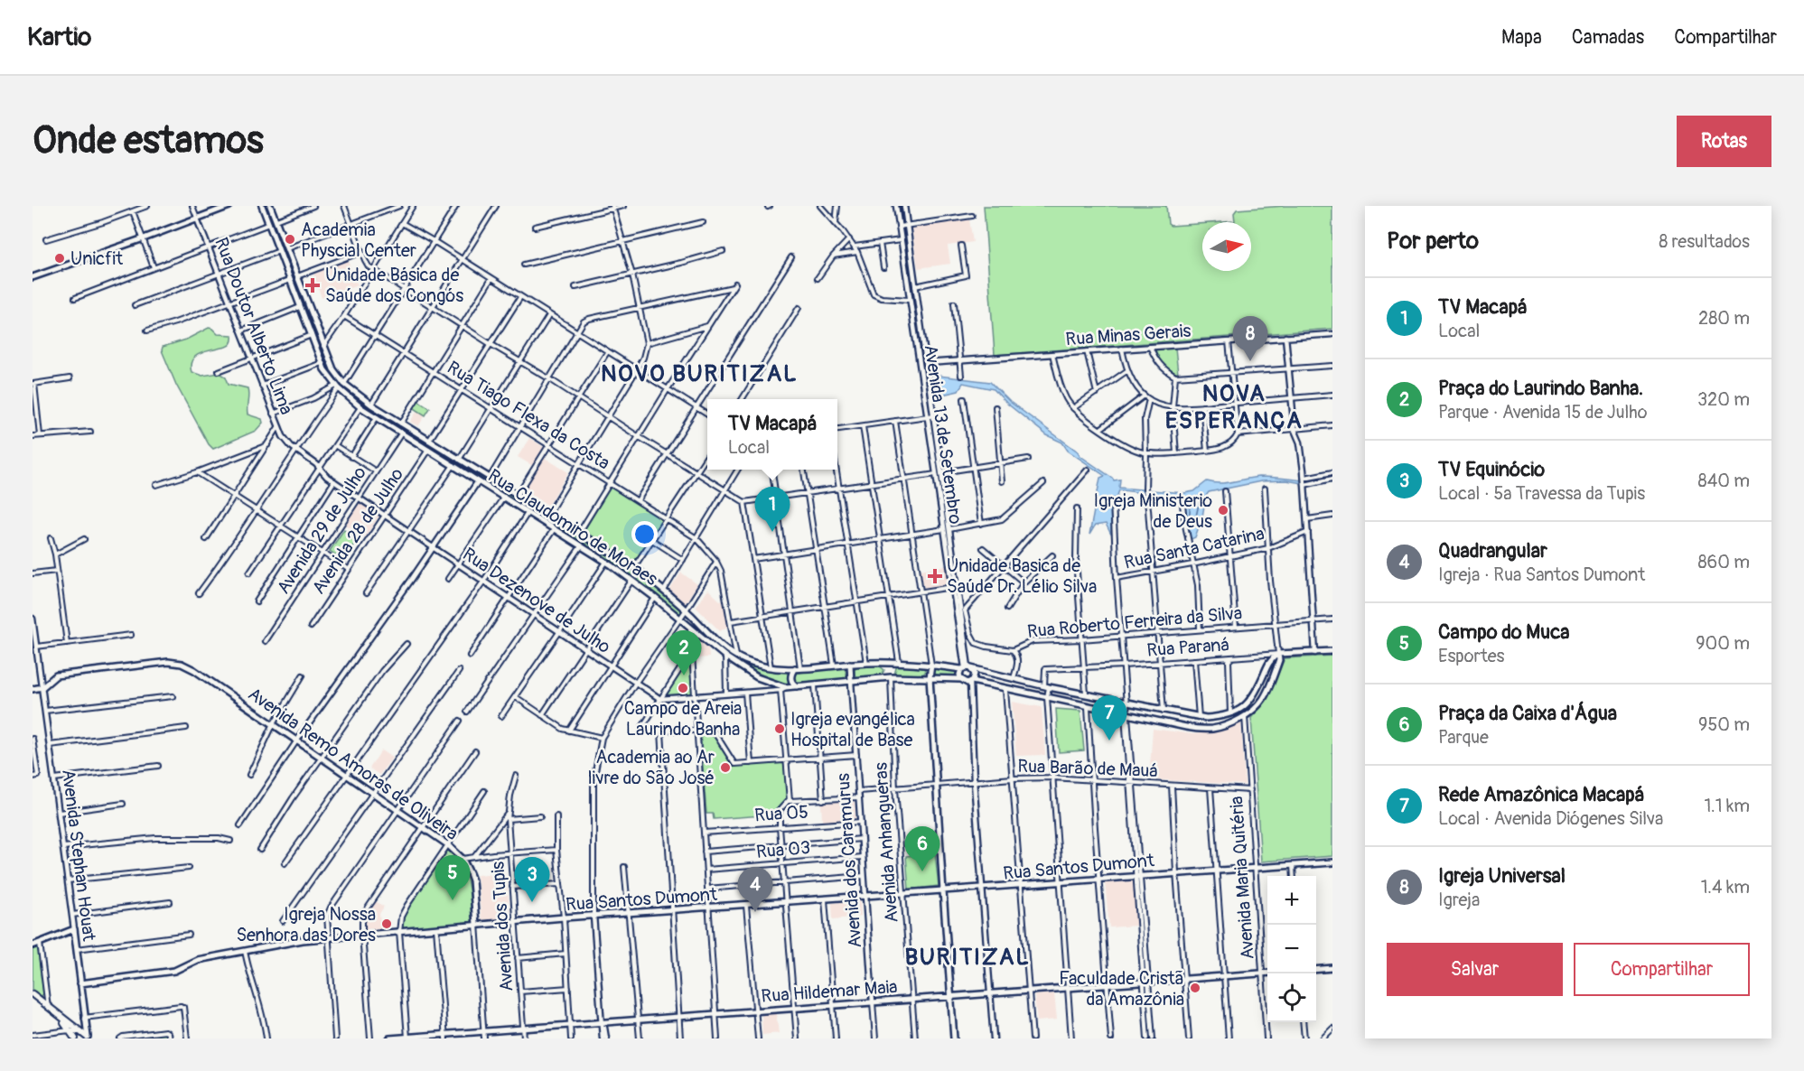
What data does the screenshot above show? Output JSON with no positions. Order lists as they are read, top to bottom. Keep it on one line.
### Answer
{"streets":{"main road":["Rua Claudomiro de Moraes","Rua Paraná","Avenida Remo Amoras de Oliveira","Avenida Stephan Houat","Rua Santos Dumont","Rua Hildemar Maia"],"street":["Rua Doutor Alberto Lima","Rua Minas Gerais","Rua Tiago Flexa da Costa","Avenida 13 de Setembro","Avenida 29 de Julho","Avenida 28 de Julho","Rua Santa Catarina","Rua Dezenove de Julho","Rua Roberto Ferreira da Silva","Rua Barão de Mauá","Rua 05","Avenida Anhangueras","Rua 03","Avenida dos Caramurus","Avenida Maria Quitéria","Avenida dos Tupis"]},"crossings":[["Rua Doutor Alberto Lima","Rua Dezenove de Julho"],["Rua Minas Gerais","Avenida 13 de Setembro"],["Avenida 13 de Setembro","Rua Claudomiro de Moraes"],["Avenida 13 de Setembro","Rua Roberto Ferreira da Silva"],["Rua Claudomiro de Moraes","Avenida 29 de Julho"],["Rua Claudomiro de Moraes","Avenida 28 de Julho"],["Rua Claudomiro de Moraes","Rua Paraná"],["Rua Claudomiro de Moraes","Avenida Anhangueras"],["Rua Claudomiro de Moraes","Avenida dos Caramurus"],["Avenida 29 de Julho","Rua Dezenove de Julho"],["Avenida 28 de Julho","Rua Dezenove de Julho"],["Avenida Remo Amoras de Oliveira","Rua Santos Dumont"],["Rua Barão de Mauá","Avenida Anhangueras"],["Rua Barão de Mauá","Avenida dos Caramurus"],["Rua Barão de Mauá","Avenida Maria Quitéria"],["Rua 05","Avenida dos Caramurus"],["Avenida Anhangueras","Rua Santos Dumont"],["Avenida Anhangueras","Rua Hildemar Maia"],["Rua 03","Avenida dos Caramurus"],["Avenida Stephan Houat","Rua Santos Dumont"],["Avenida dos Caramurus","Rua Santos Dumont"],["Avenida dos Caramurus","Rua Hildemar Maia"],["Rua Santos Dumont","Avenida Maria Quitéria"],["Rua Santos Dumont","Avenida dos Tupis"],["Avenida Maria Quitéria","Rua Hildemar Maia"],["Avenida dos Tupis","Rua Hildemar Maia"]],"districts":["NOVO BURITIZAL","NOVA ESPERANÇA","BURITIZAL"],"places":{"other":["Academia Physcial Center","Unicfit","Igreja Ministerio de Deus","Campo de Areia Laurindo Banha","Igreja evangélica Hospital de Base","Academia ao Ar livre do São José","Igreja Nossa Senhora das Dores","Faculdade Cristã da Amazônia"],"health":["Unidade Básica de Saúde dos Congós","Unidade Basica de Saúde Dr. Lélio Silva"]},"north":"right","page":{"header":"Kartio","nav":["Mapa","Camadas","Compartilhar"],"buttons":["Rotas",["Salvar","Compartilhar"]],"title":"Onde estamos","heading":["Por perto","8 resultados"],"list":[{"mark":"1","name":"TV Macapá","note":"Local","value":"280 m"},{"mark":"2","name":"Praça do Laurindo Banha.","note":"Parque · Avenida 15 de Julho","value":"320 m"},{"mark":"3","name":"TV Equinócio","note":"Local · 5a Travessa da Tupis","value":"840 m"},{"mark":"4","name":"Quadrangular","note":"Igreja · Rua Santos Dumont","value":"860 m"},{"mark":"5","name":"Campo do Muca","note":"Esportes","value":"900 m"},{"mark":"6","name":"Praça da Caixa d'Água","note":"Parque","value":"950 m"},{"mark":"7","name":"Rede Amazônica Macapá","note":"Local · Avenida Diógenes Silva","value":"1.1 km"},{"mark":"8","name":"Igreja Universal","note":"Igreja","value":"1.4 km"}],"pins":["8","1","2","7","6","5","3","4"],"popup":["TV Macapá","Local"],"map_buttons":["+","−"]}}
